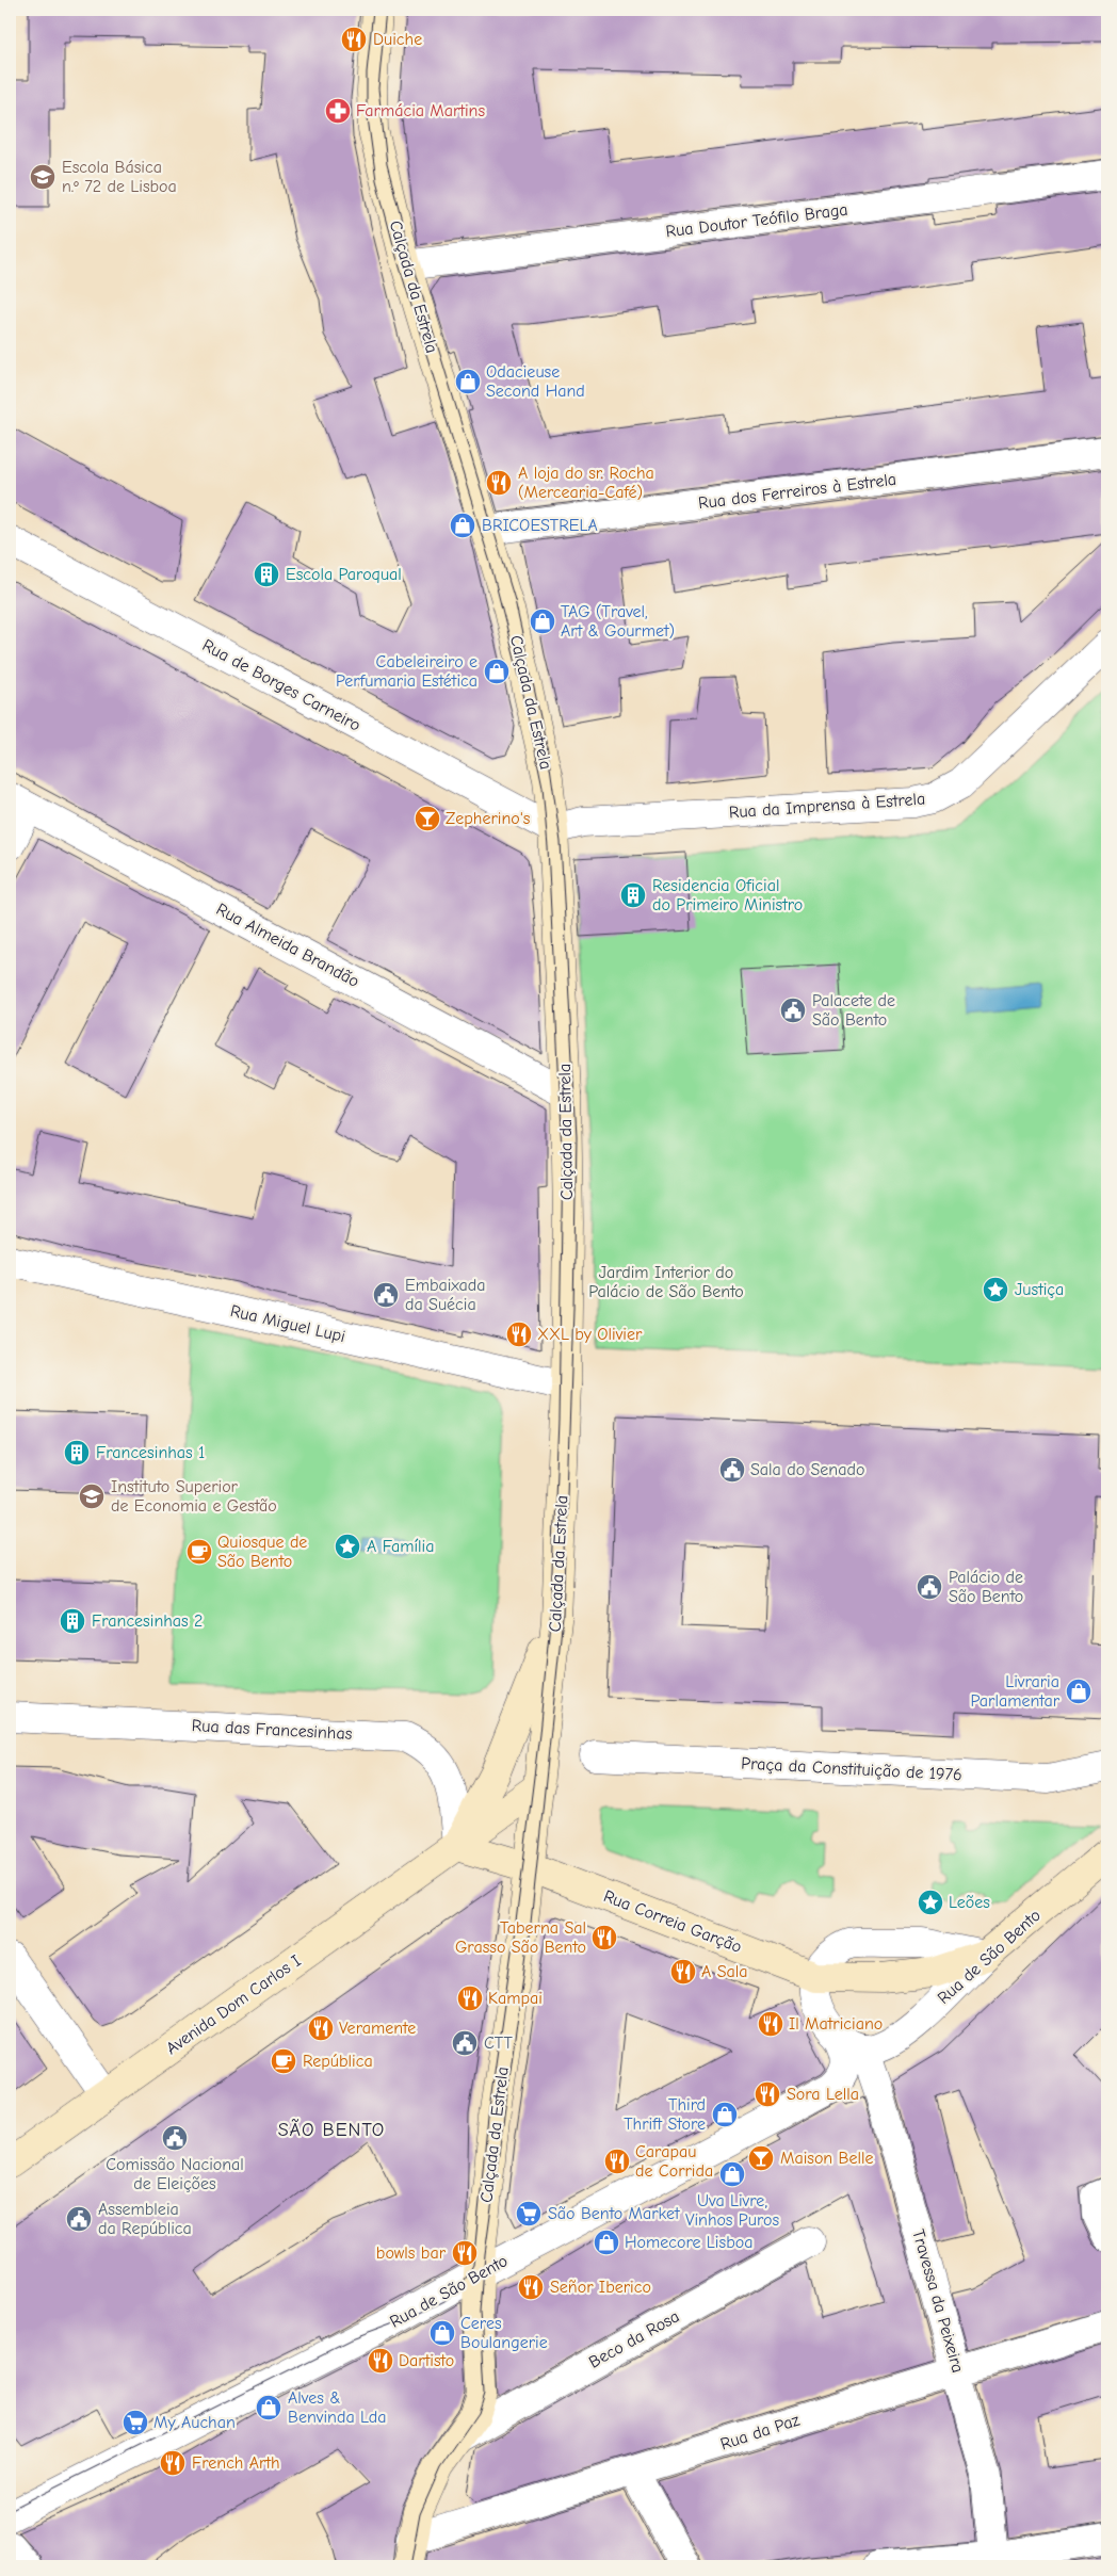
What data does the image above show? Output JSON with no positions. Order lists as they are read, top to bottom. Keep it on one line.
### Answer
{"streets":{"main road":["Calçada da Estrela","Rua Correia Garção","Rua de São Bento","Avenida Dom Carlos I"],"street":["Rua Doutor Teófilo Braga","Rua dos Ferreiros à Estrela","Rua de Borges Carneiro","Rua da Imprensa à Estrela","Rua Almeida Brandão","Rua Miguel Lupi","Rua das Francesinhas","Praça da Constituição de 1976","Travessa da Peixeira","Beco da Rosa","Rua da Paz"]},"crossings":[["Rua Doutor Teófilo Braga","Calçada da Estrela"],["Calçada da Estrela","Rua dos Ferreiros à Estrela"],["Calçada da Estrela","Rua de Borges Carneiro"],["Calçada da Estrela","Rua da Imprensa à Estrela"],["Calçada da Estrela","Rua Almeida Brandão"],["Calçada da Estrela","Rua Miguel Lupi"],["Calçada da Estrela","Rua Correia Garção"],["Calçada da Estrela","Rua de São Bento"],["Calçada da Estrela","Avenida Dom Carlos I"],["Calçada da Estrela","Beco da Rosa"],["Calçada da Estrela","Rua da Paz"],["Rua de Borges Carneiro","Rua da Imprensa à Estrela"],["Rua das Francesinhas","Avenida Dom Carlos I"],["Rua Correia Garção","Rua de São Bento"],["Rua de São Bento","Travessa da Peixeira"],["Travessa da Peixeira","Rua da Paz"]],"districts":["SÃO BENTO"],"parks":["Jardim Interior do Palácio de São Bento"],"places":{"restaurant":["Duiche","A loja do sr. Rocha (Mercearia-Café)","XXL by Olivier","Taberna Sal Grasso São Bento","A Sala","Kampai","Il Matriciano","Veramente","Sora Lella","Carapau de Corrida","bowls bar","Señor Iberico","Dartisto","French Arth"],"pharmacy":["Farmácia Martins"],"school or university":["Escola Básica n.º 72 de Lisboa","Instituto Superior de Economia e Gestão"],"shop":["Odacieuse Second Hand","BRICOESTRELA","TAG (Travel, Art & Gourmet)","Cabeleireiro e Perfumaria Estética","Livraria Parlamentar","Third Thrift Store","Uva Livre, Vinhos Puros","Homecore Lisboa","Ceres Boulangerie","Alves & Benvinda Lda"],"building":["Escola Paroqual","Residencia Oficial do Primeiro Ministro","Francesinhas 1","Francesinhas 2"],"bar":["Zepherino's","Maison Belle"],"public building":["Palacete de São Bento","Embaixada da Suécia","Sala do Senado","Palácio de São Bento","CTT","Comissão Nacional de Eleições","Assembleia da República"],"place":["Justiça","A Família","Leões"],"cafe":["Quiosque de São Bento","República"],"supermarket":["São Bento Market","My Auchan"]}}
